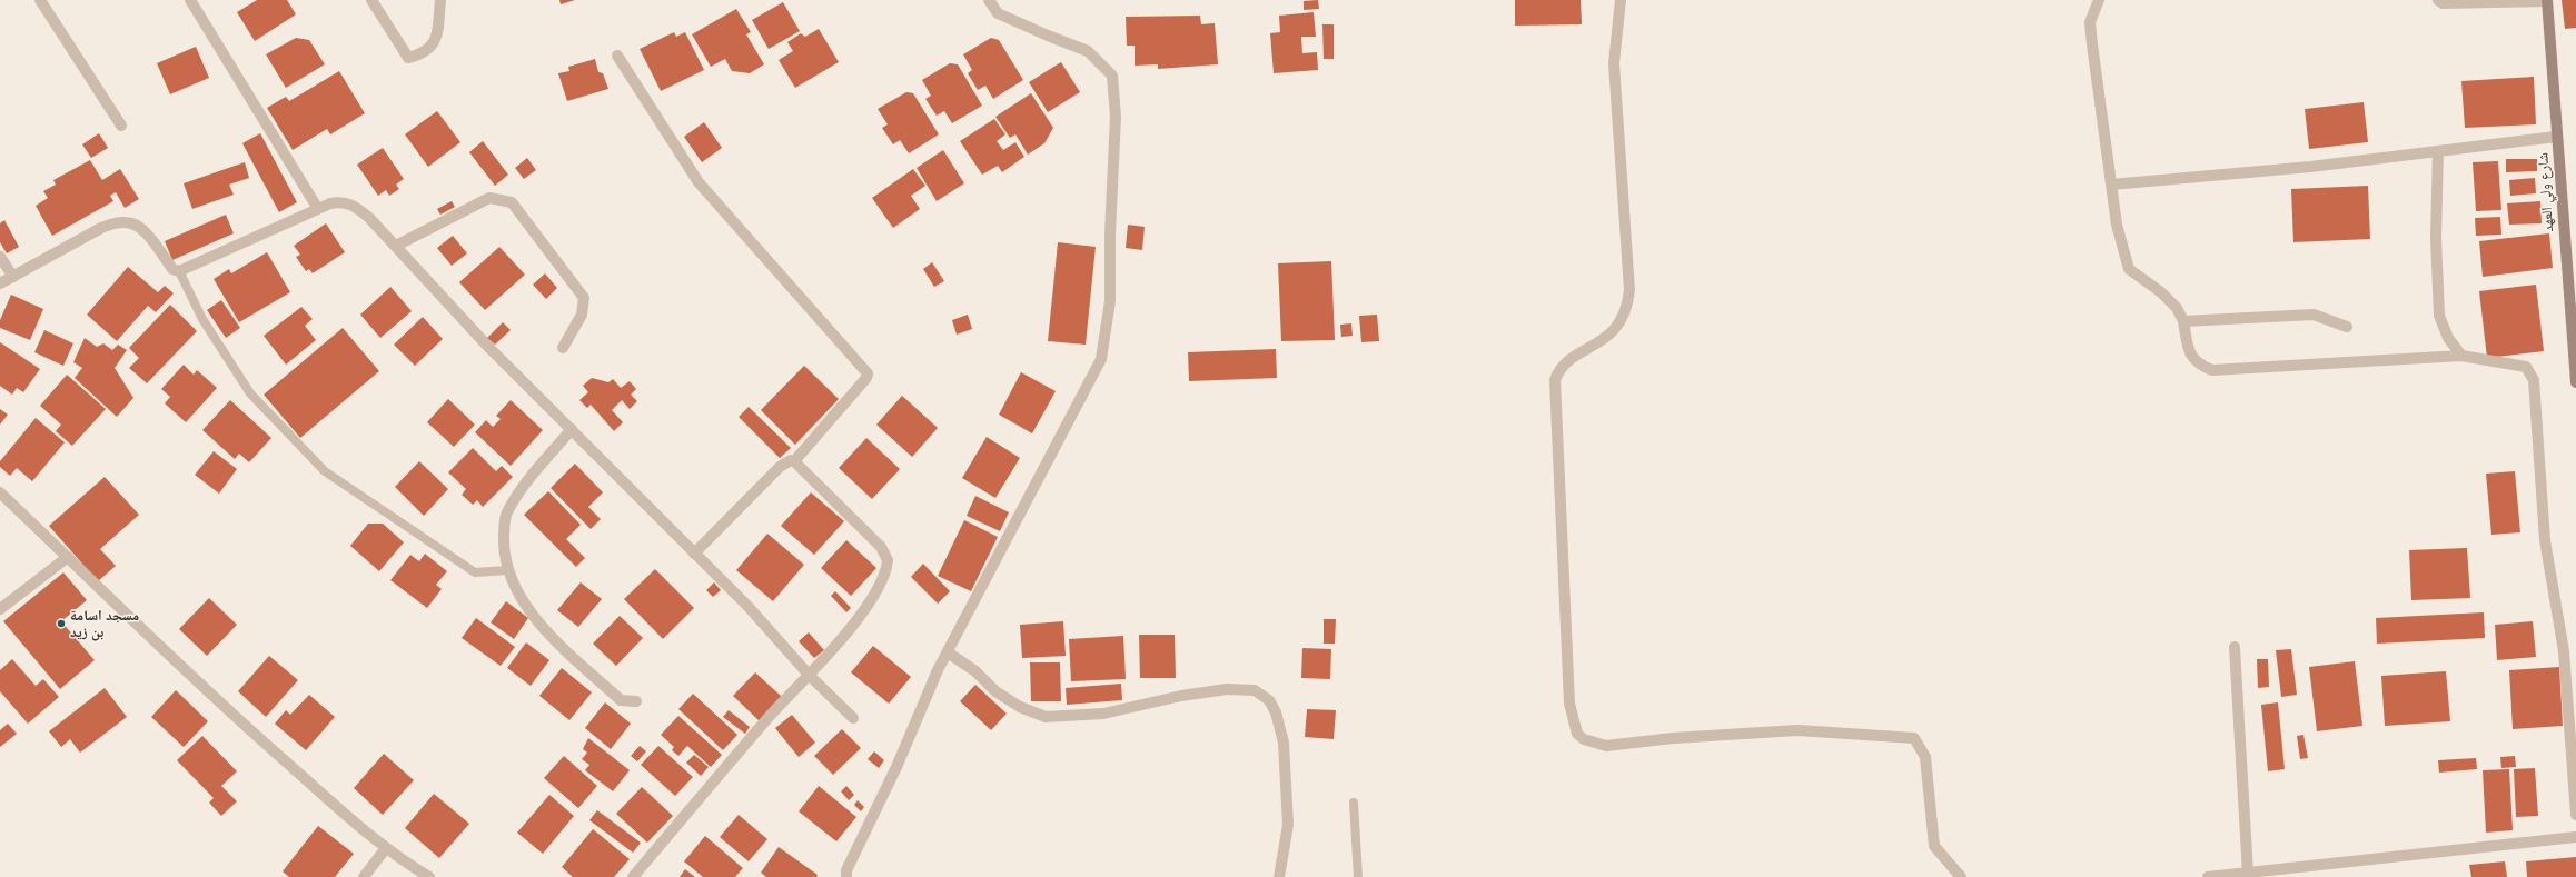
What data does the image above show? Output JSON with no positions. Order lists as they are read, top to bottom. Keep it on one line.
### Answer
{"streets":{"main road":["شارع ولي العهد"]},"places":["مسجد اسامة بن زيد"]}
